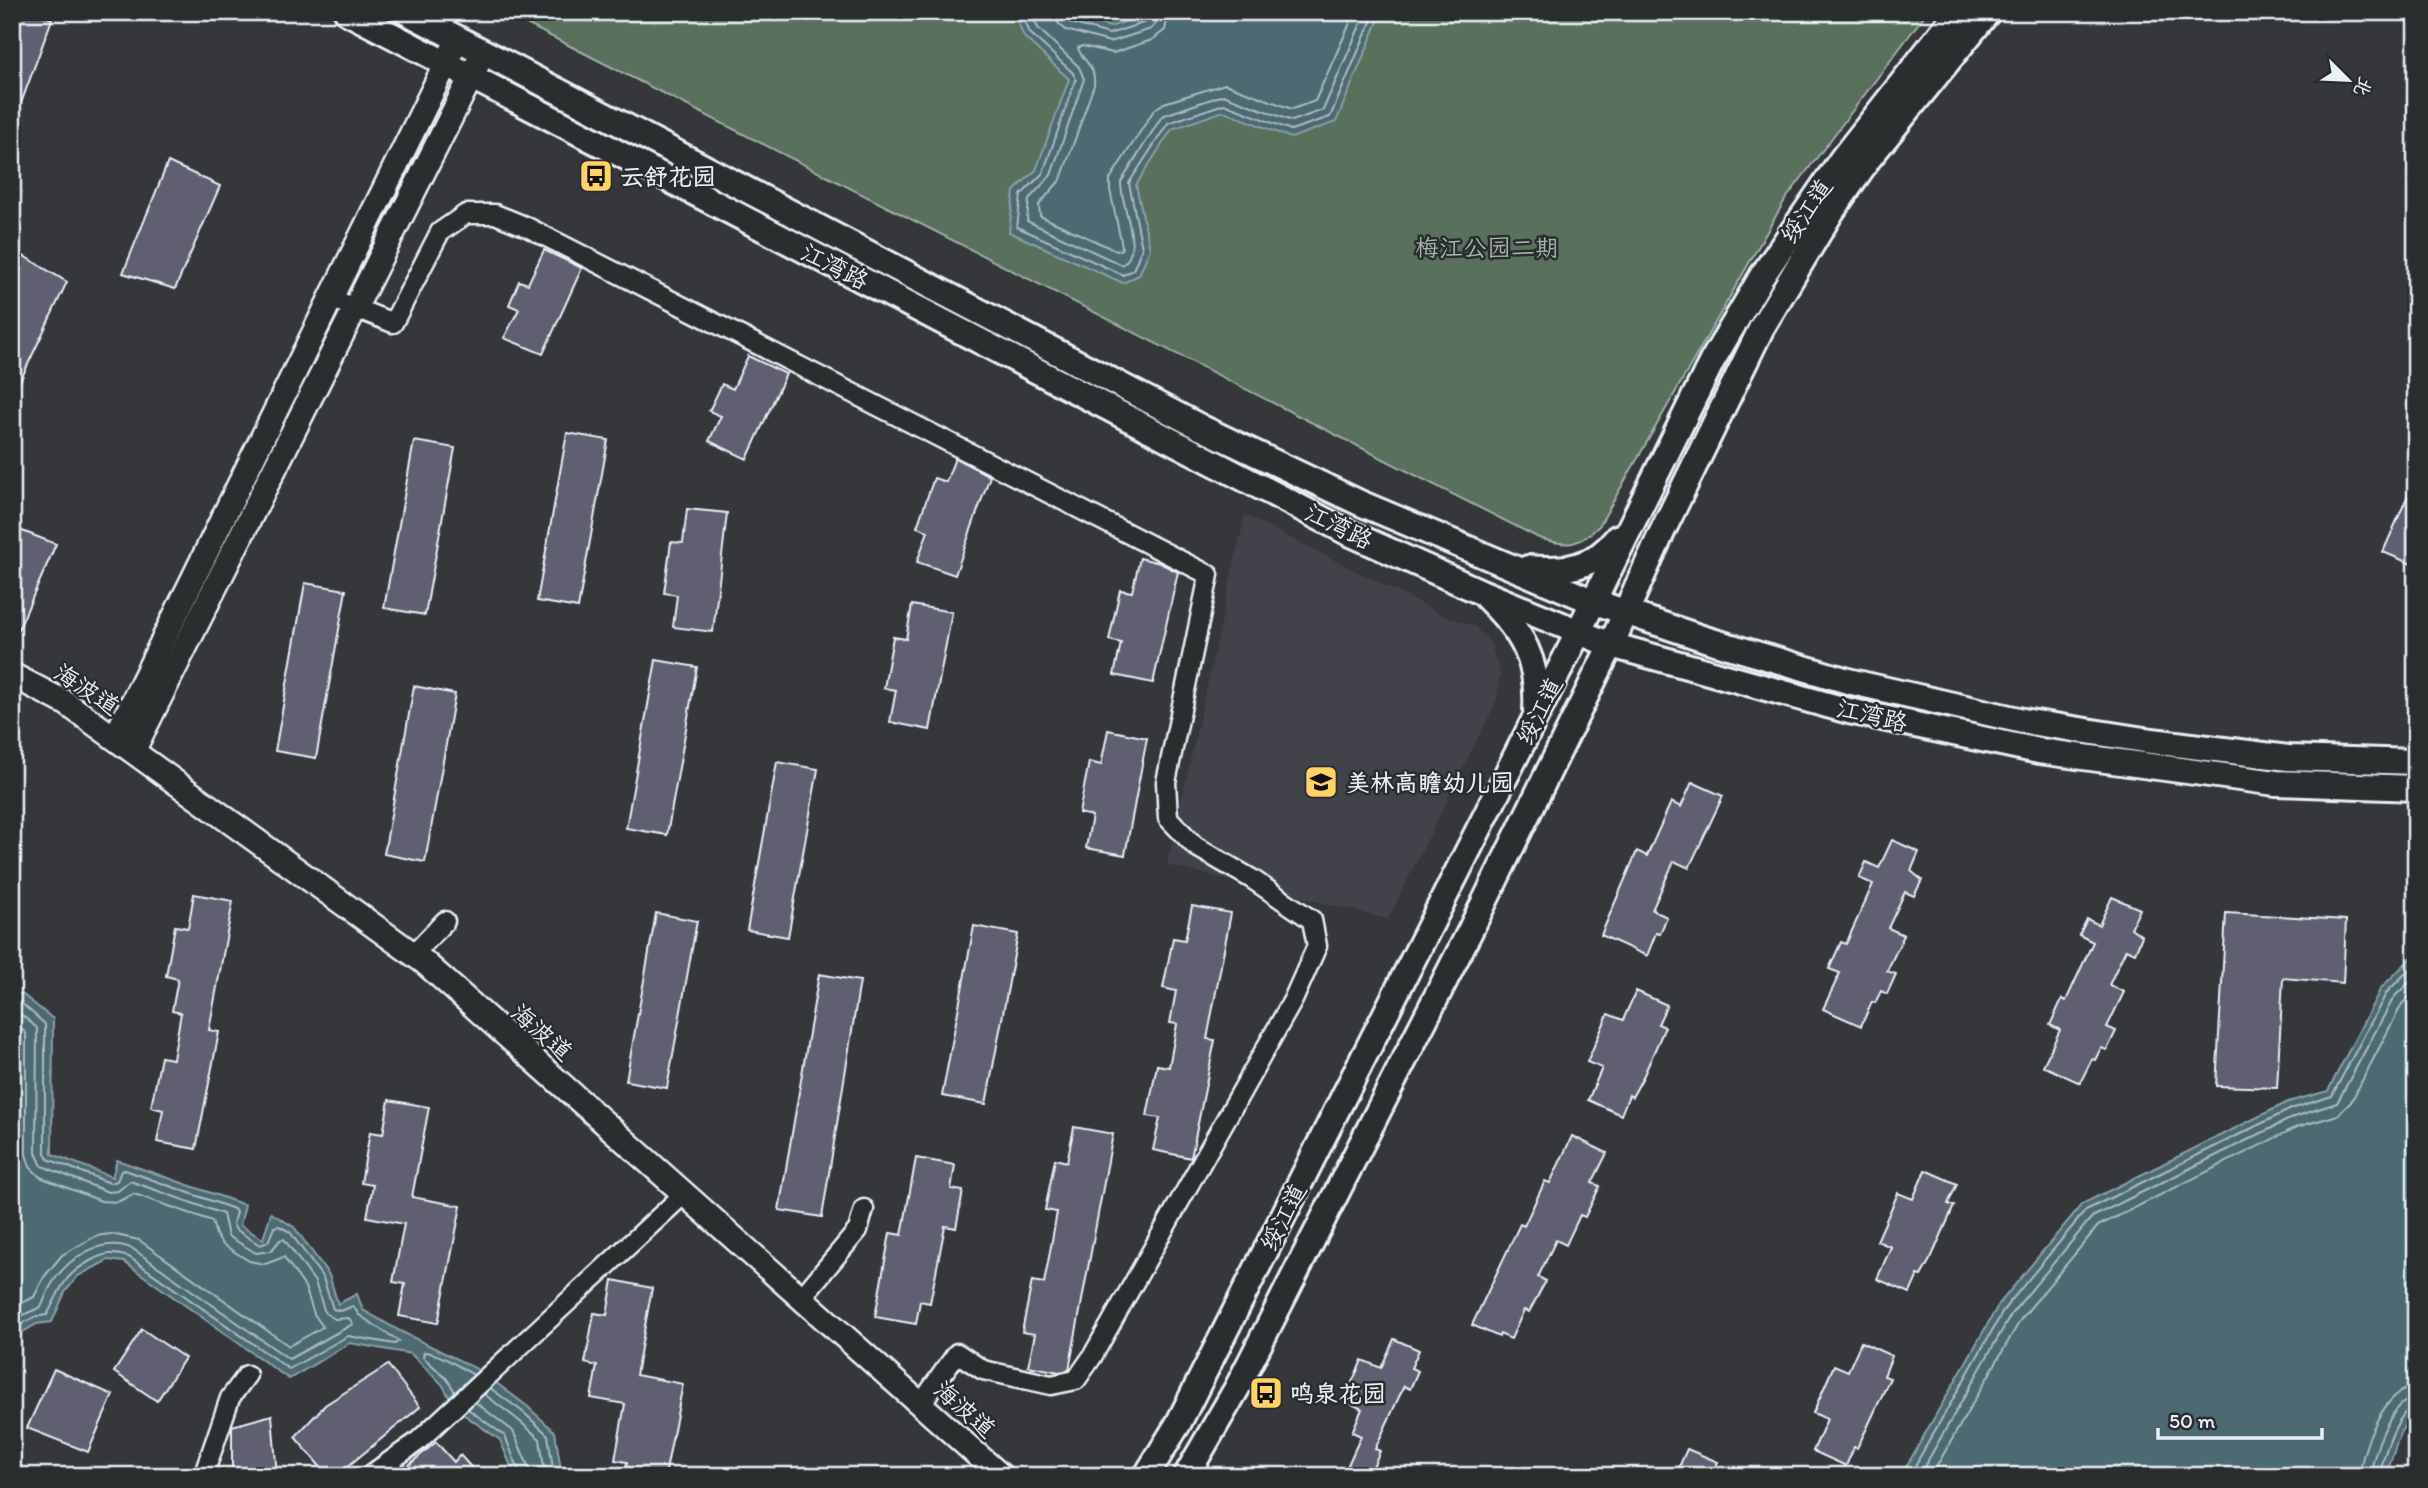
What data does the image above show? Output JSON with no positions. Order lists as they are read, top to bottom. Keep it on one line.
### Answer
{"streets":{"main road":["绥江道","江湾路"],"street":["海波道"]},"crossings":[["绥江道","江湾路"]],"parks":["梅江公园二期"],"places":{"bus stop":["云舒花园","鸣泉花园"],"school or university":["美林高瞻幼儿园"]},"scale_bar":"50 m","north":"bottom right"}
